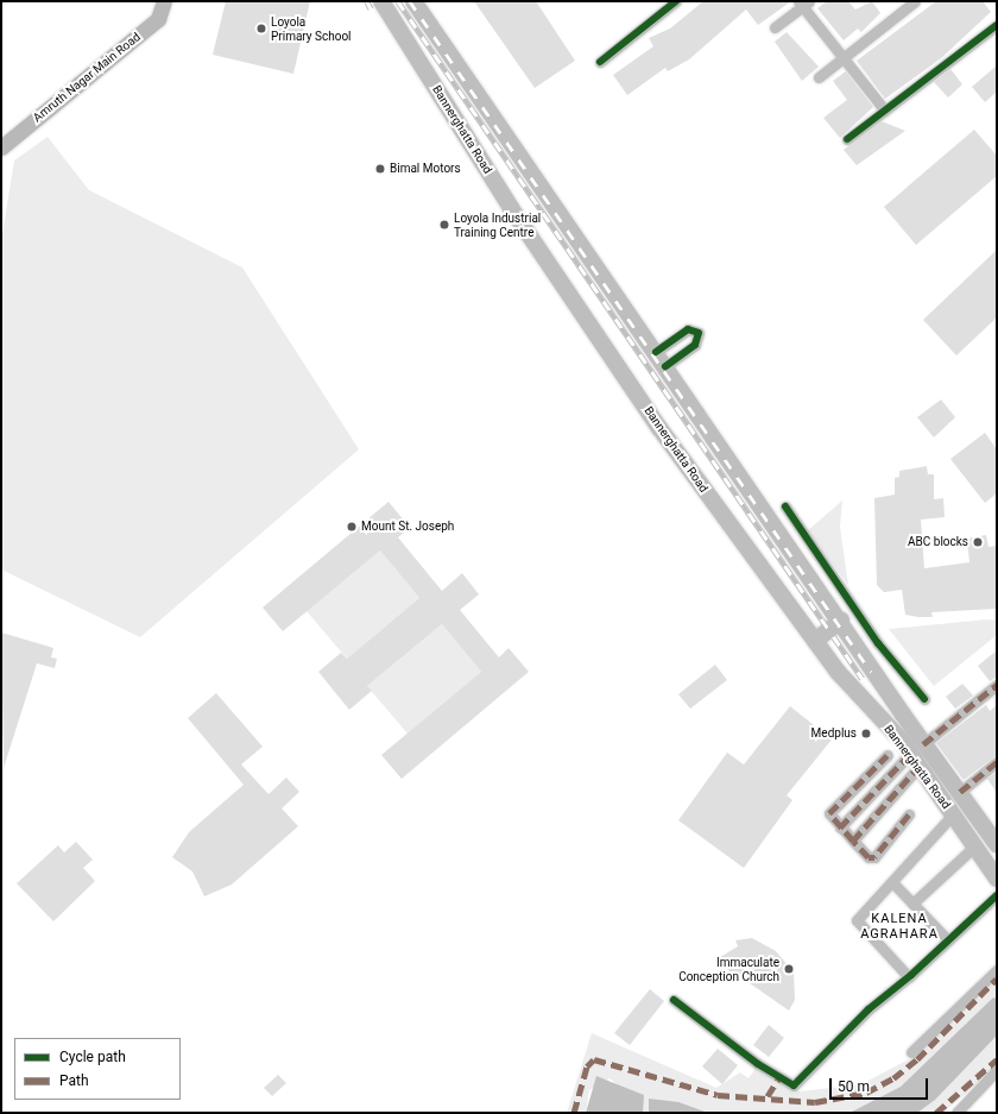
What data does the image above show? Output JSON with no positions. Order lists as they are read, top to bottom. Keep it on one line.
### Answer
{"streets":{"main road":["Amruth Nagar Main Road","Bannerghatta Road"]},"districts":["KALENA AGRAHARA"],"places":["Loyola Primary School","Bimal Motors","Loyola Industrial Training Centre","Mount St. Joseph","ABC blocks","Medplus","Immaculate Conception Church"],"legend":["Cycle path","Path"],"scale_bar":"50 m"}
